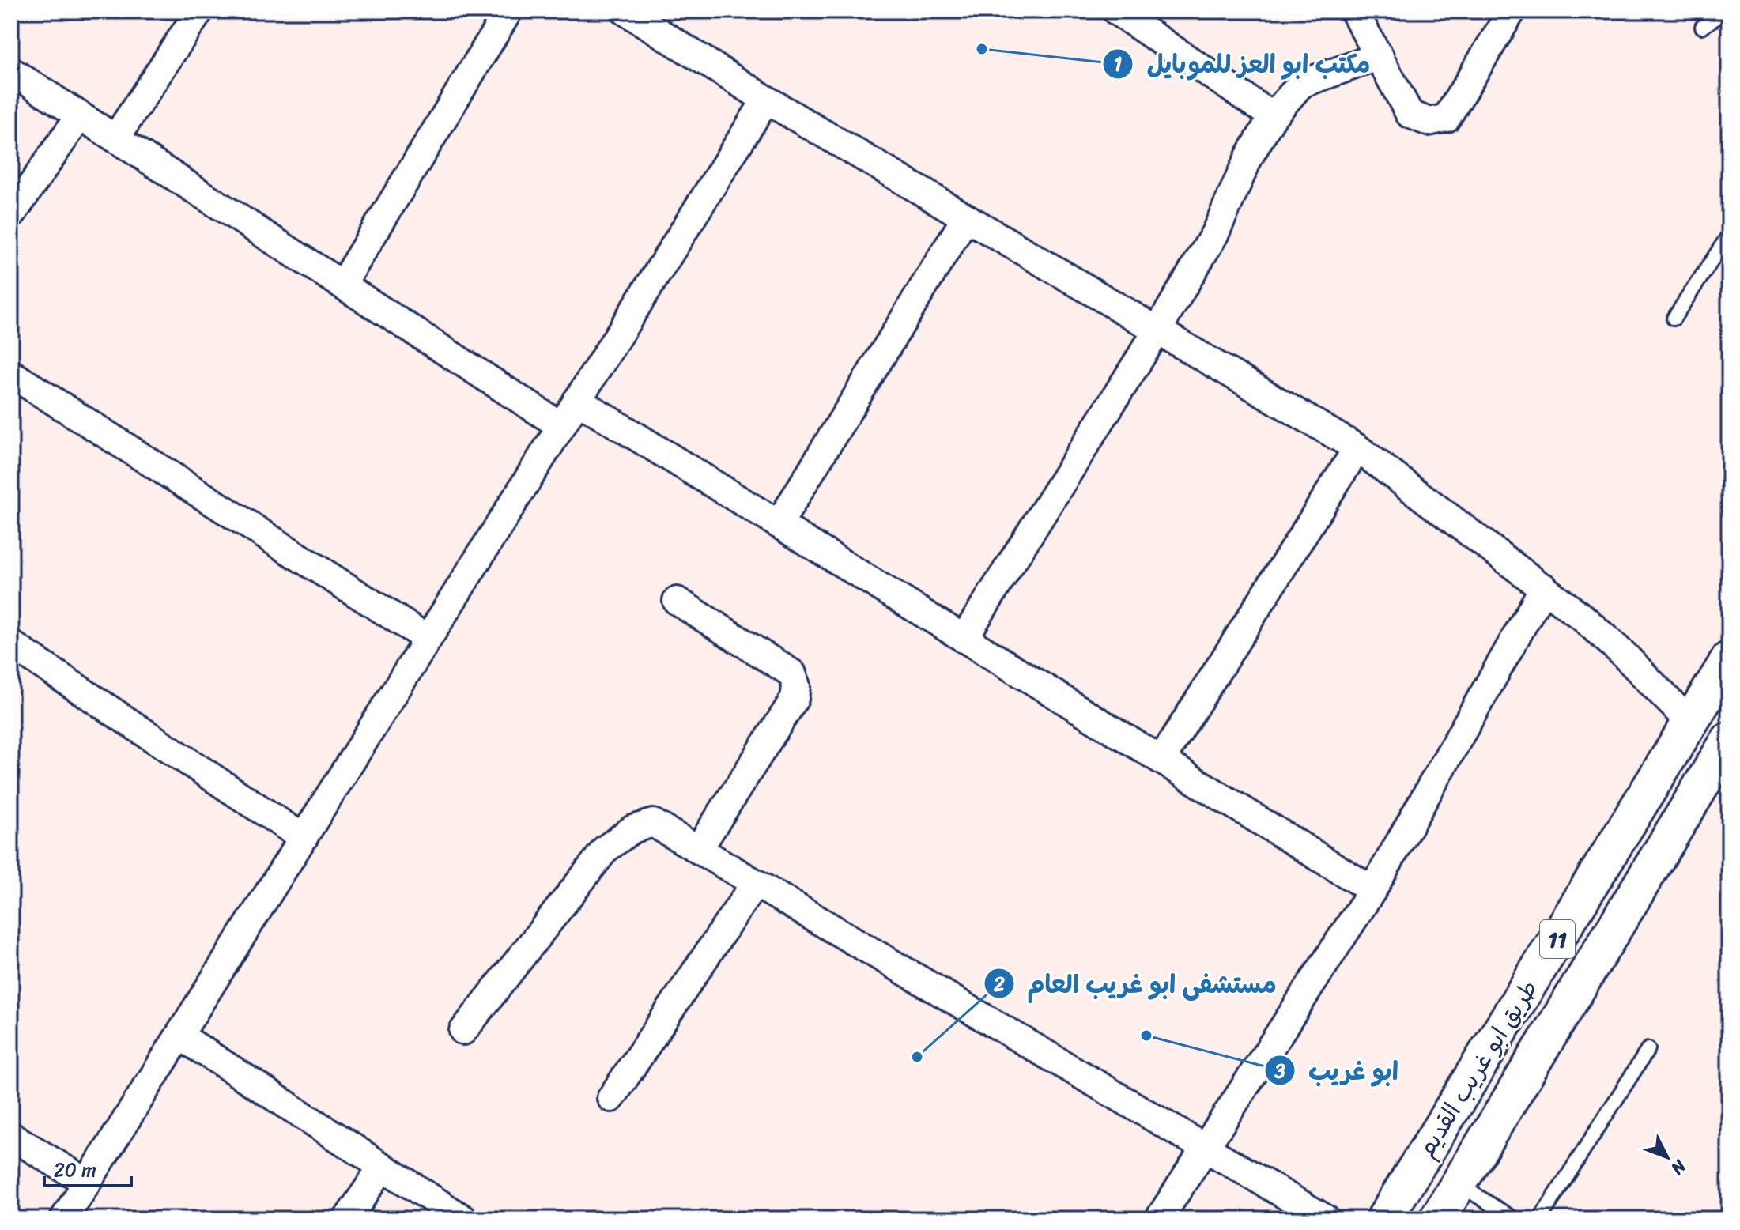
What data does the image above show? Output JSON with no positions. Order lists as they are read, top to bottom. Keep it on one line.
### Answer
{"streets":{"highway":["11","طريق ابو غريب القديم"]},"places":["مكتب ابو العز للموبايل","ابو غريب","مستشفى ابو غريب العام"],"scale_bar":"20 m","north":"bottom right"}
